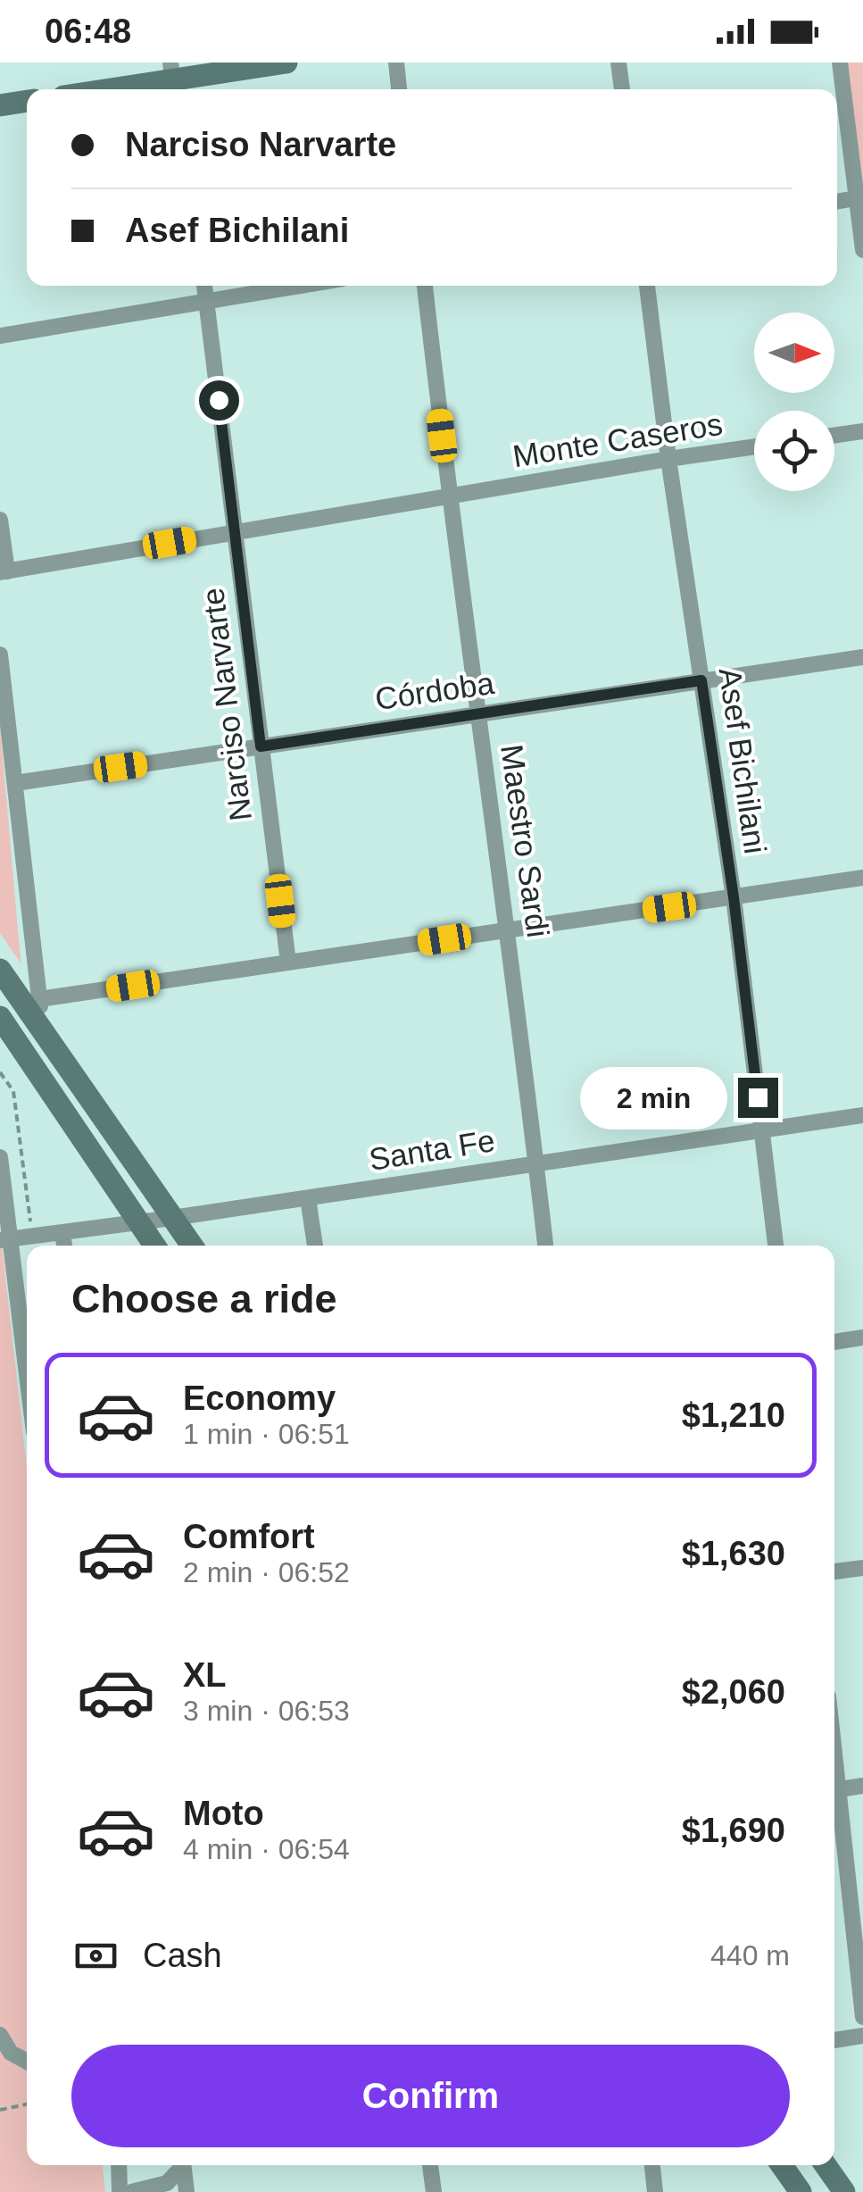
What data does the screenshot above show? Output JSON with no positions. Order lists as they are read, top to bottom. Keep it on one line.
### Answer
{"streets":{"street":["Monte Caseros","Córdoba","Narciso Narvarte","Asef Bichilani","Maestro Sardi","Santa Fe"]},"crossings":[["Monte Caseros","Narciso Narvarte"],["Monte Caseros","Asef Bichilani"],["Monte Caseros","Maestro Sardi"],["Córdoba","Narciso Narvarte"],["Córdoba","Asef Bichilani"],["Córdoba","Maestro Sardi"],["Asef Bichilani","Santa Fe"],["Maestro Sardi","Santa Fe"]],"north":"right","page":{"status":"06:48","banner":["Narciso Narvarte","Asef Bichilani"],"bubble":"2 min","heading":"Choose a ride","list":[{"name":"Economy","note":"1 min · 06:51","value":"$1,210"},{"name":"Comfort","note":"2 min · 06:52","value":"$1,630"},{"name":"XL","note":"3 min · 06:53","value":"$2,060"},{"name":"Moto","note":"4 min · 06:54","value":"$1,690"}],"pay":["Cash","440 m"],"buttons":"Confirm"}}
